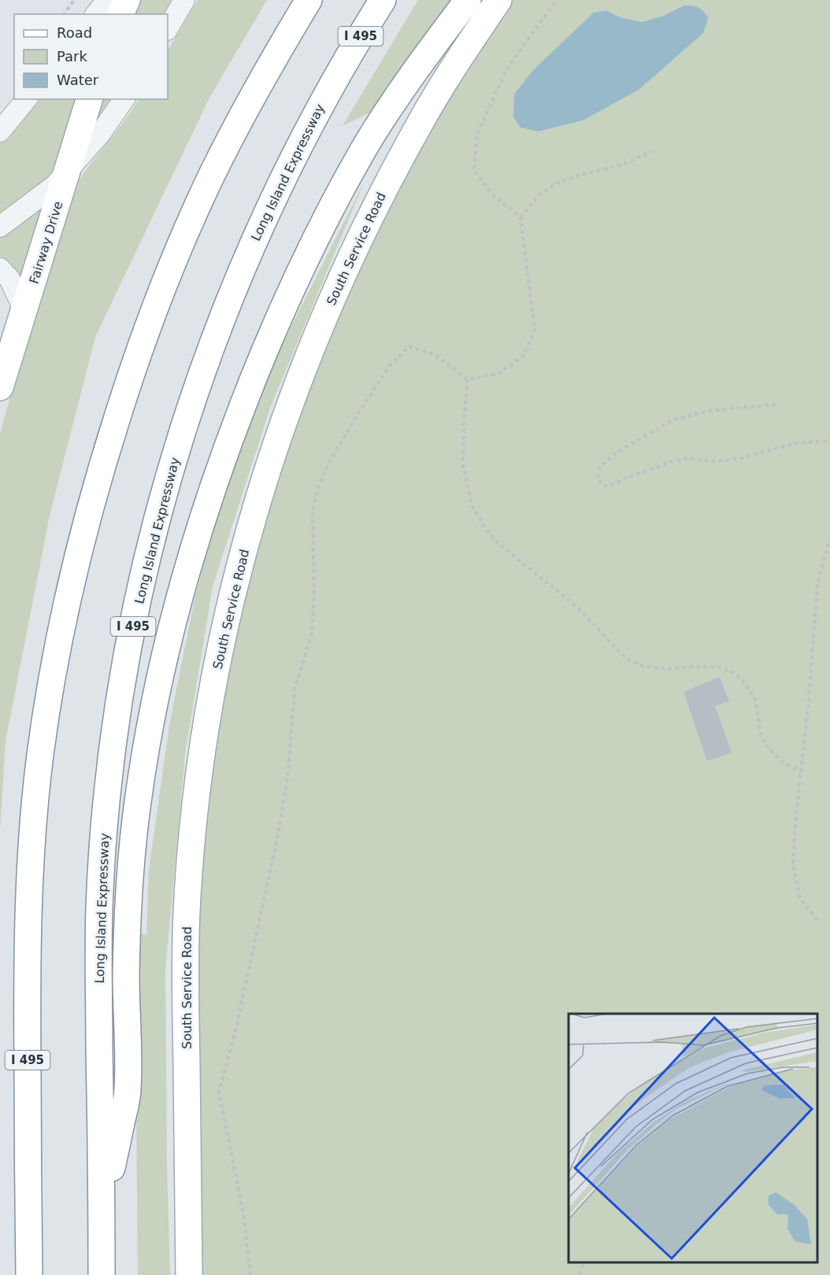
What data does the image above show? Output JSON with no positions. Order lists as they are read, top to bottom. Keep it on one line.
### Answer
{"streets":{"main road":["I 495","Long Island Expressway","Fairway Drive","South Service Road"]},"legend":["Road","Park","Water"]}
